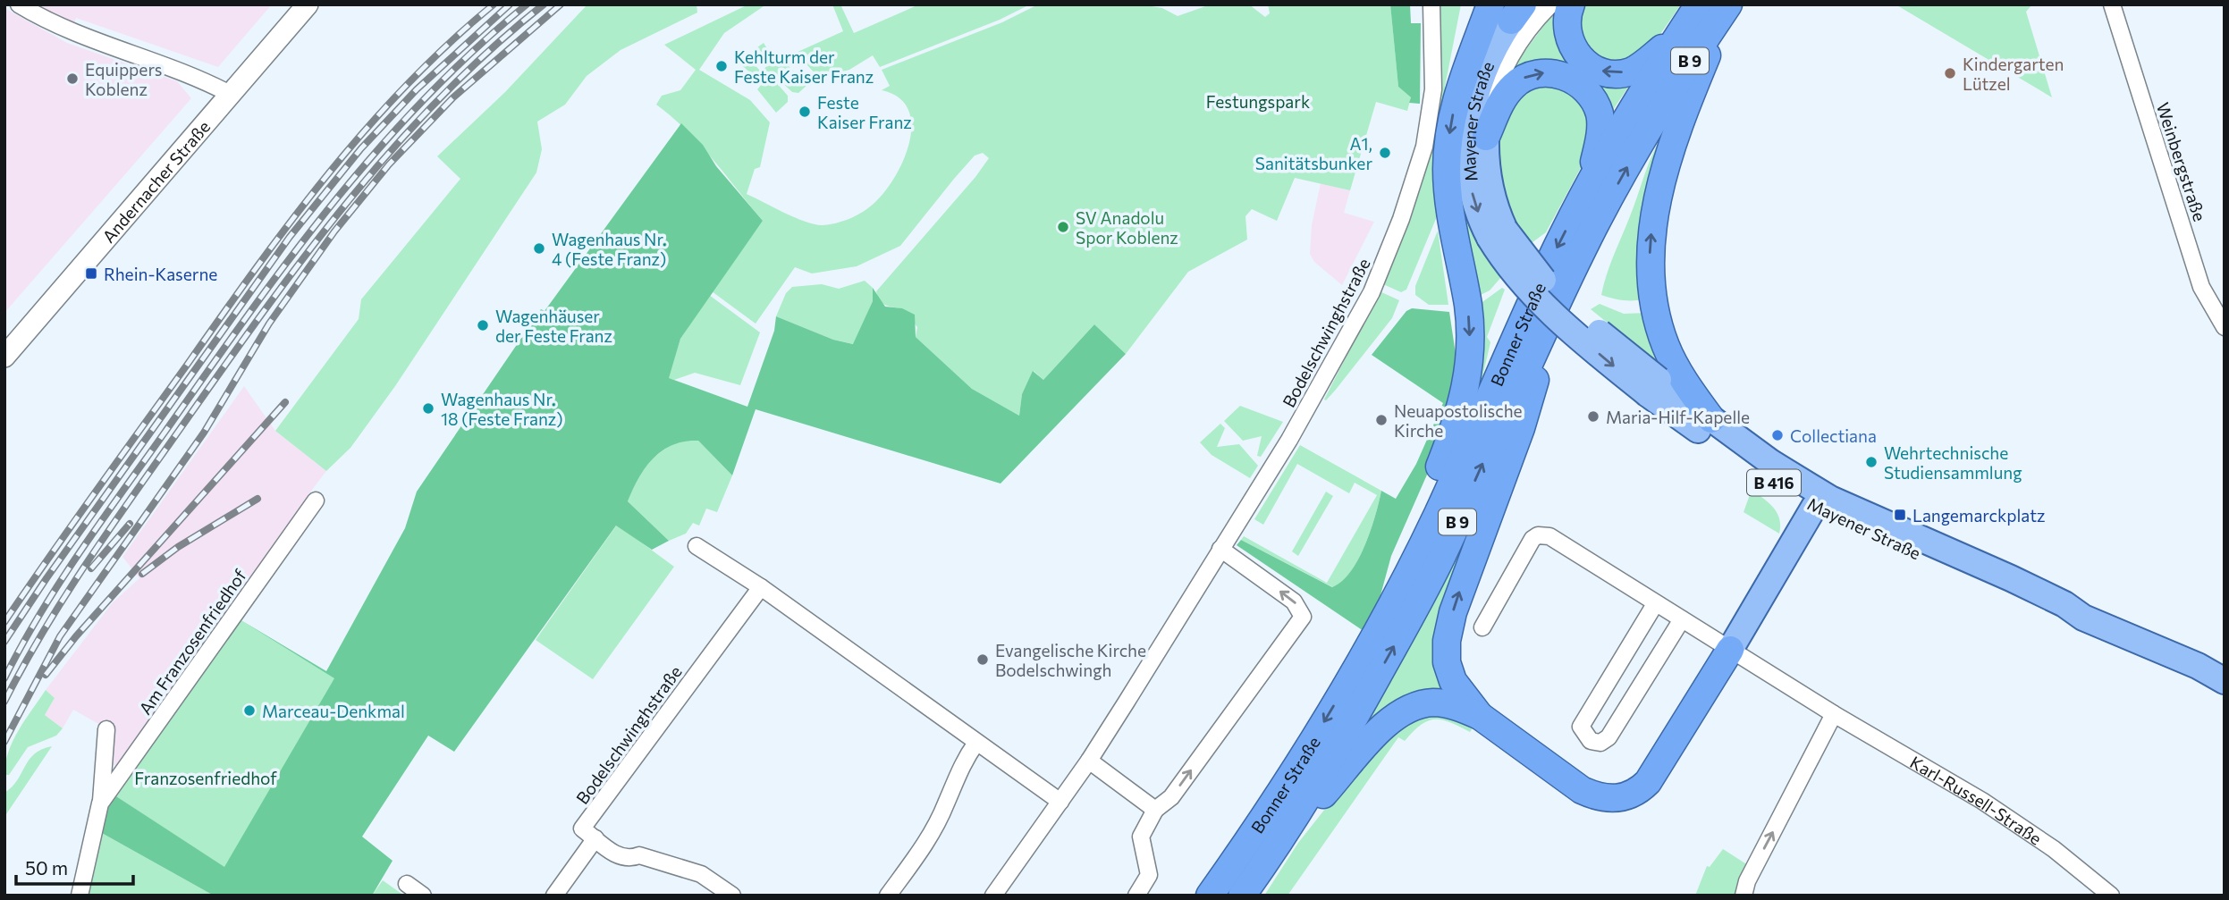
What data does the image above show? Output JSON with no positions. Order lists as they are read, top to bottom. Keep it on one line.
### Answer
{"streets":{"highway":["B 9","Bonner Straße"],"main road":["Mayener Straße","B 416"],"street":["Weinbergstraße","Andernacher Straße","Bodelschwinghstraße","Am Franzosenfriedhof","Karl-Russell-Straße"]},"parks":["Festungspark","Franzosenfriedhof"],"places":{"other":["Kehlturm der Feste Kaiser Franz","Kindergarten Lützel","Equippers Koblenz","Feste Kaiser Franz","A1, Sanitätsbunker","SV Anadolu Spor Koblenz","Wagenhaus Nr. 4 (Feste Franz)","Wagenhäuser der Feste Franz","Wagenhaus Nr. 18 (Feste Franz)","Maria-Hilf-Kapelle","Neuapostolische Kirche","Collectiana","Wehrtechnische Studiensammlung","Evangelische Kirche Bodelschwingh","Marceau-Denkmal"],"transit":["Rhein-Kaserne","Langemarckplatz"]},"scale_bar":"50 m"}
